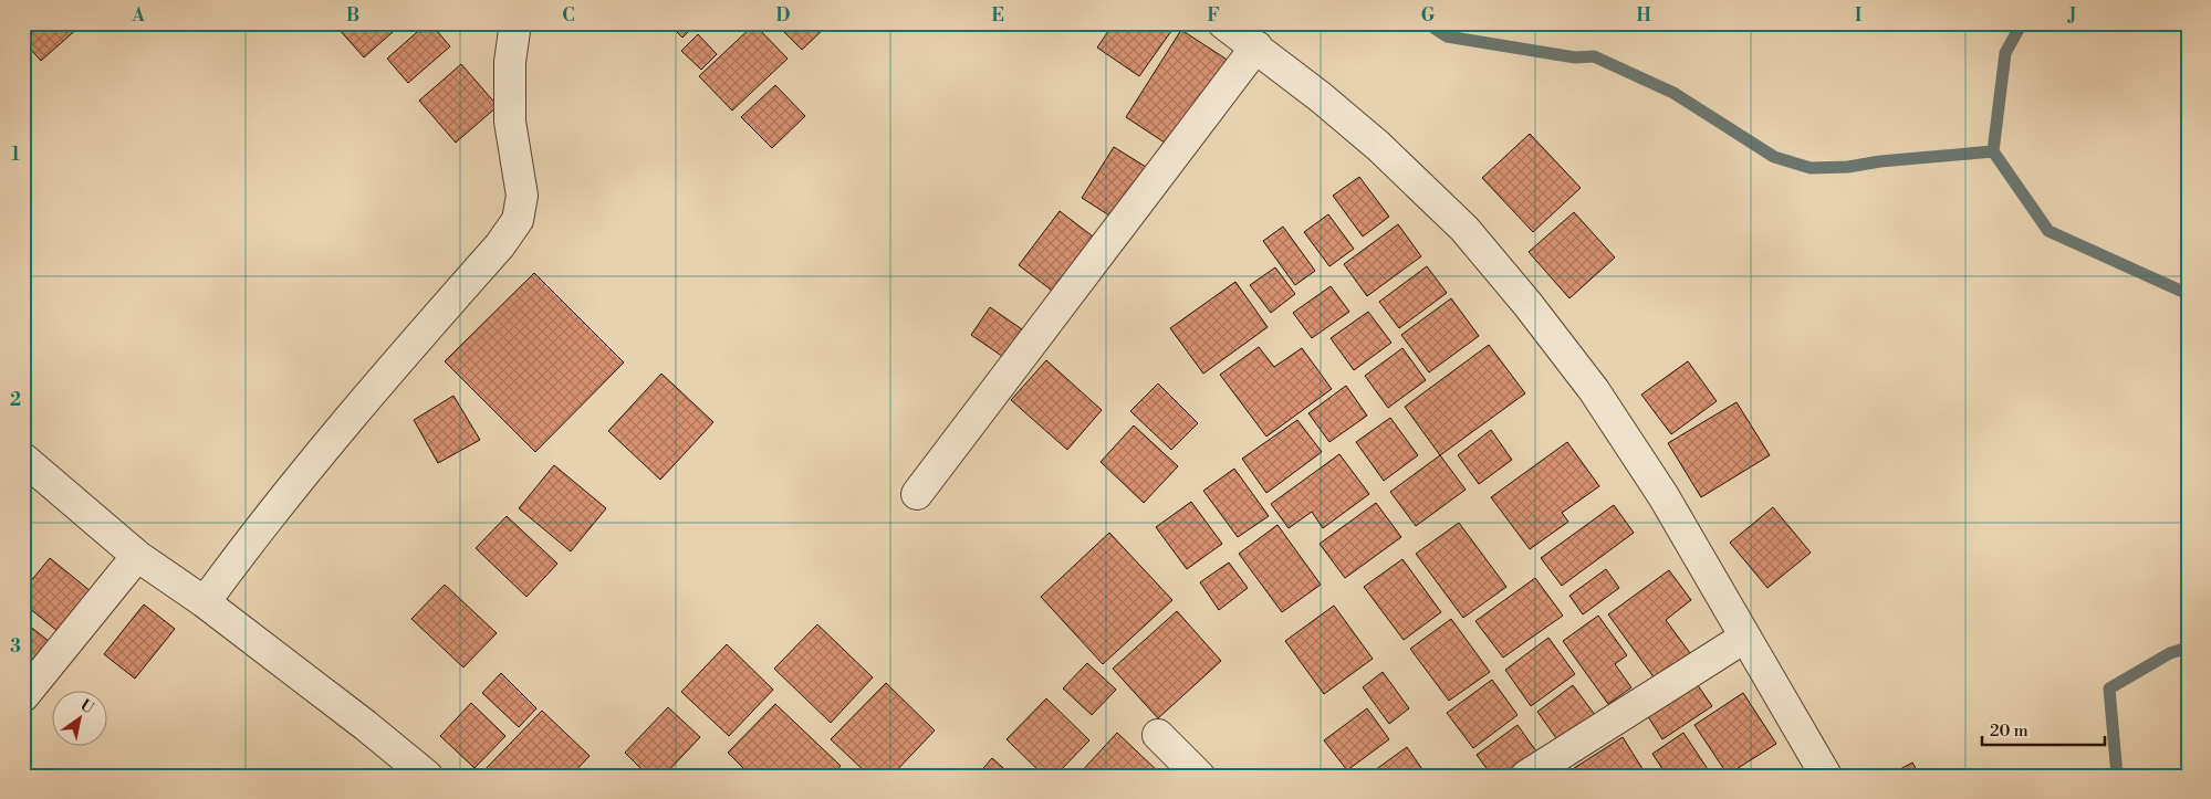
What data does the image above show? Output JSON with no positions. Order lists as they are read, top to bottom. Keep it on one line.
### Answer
{"scale_bar":"20 m","north":"top right","grid":{"columns":["A","B","C","D","E","F","G","H","I","J"],"rows":["1","2","3"]}}
